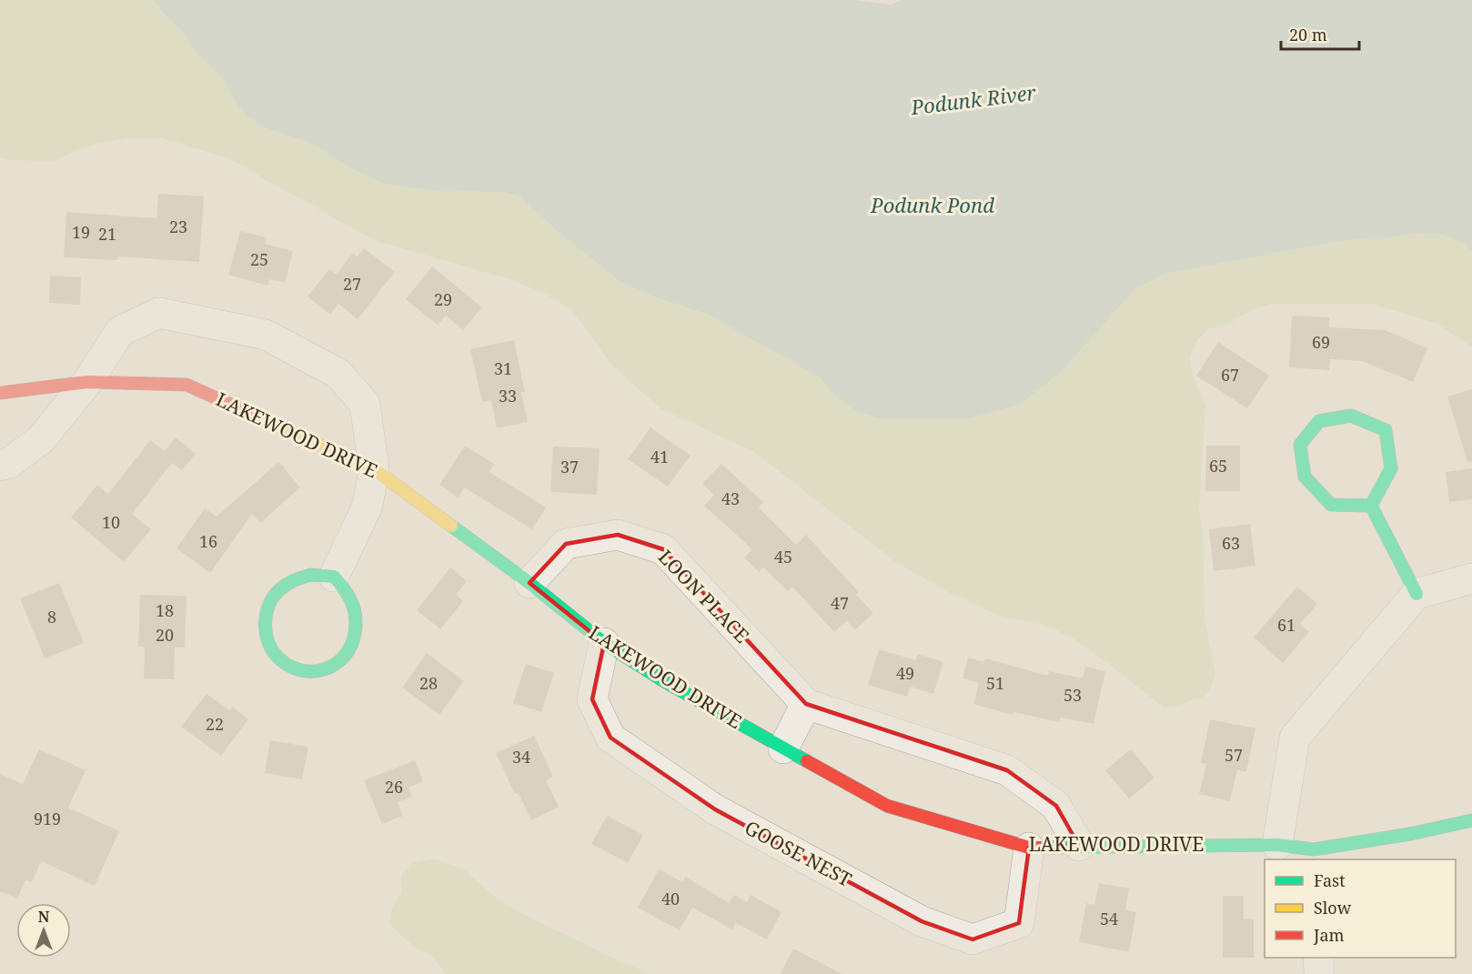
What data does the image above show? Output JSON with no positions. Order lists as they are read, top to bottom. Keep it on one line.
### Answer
{"streets":{"street":["LAKEWOOD DRIVE","LOON PLACE","GOOSE NEST"]},"crossings":[["LAKEWOOD DRIVE","LOON PLACE"],["LAKEWOOD DRIVE","GOOSE NEST"]],"water":["Podunk River","Podunk Pond"],"house_numbers":["23","19","21","25","27","29","69","31","67","33","41","65","37","43","10","16","63","45","47","18","8","61","20","49","28","51","53","22","57","34","26","919","40","54"],"legend":["Fast","Slow","Jam"],"scale_bar":"20 m","north":"top"}
